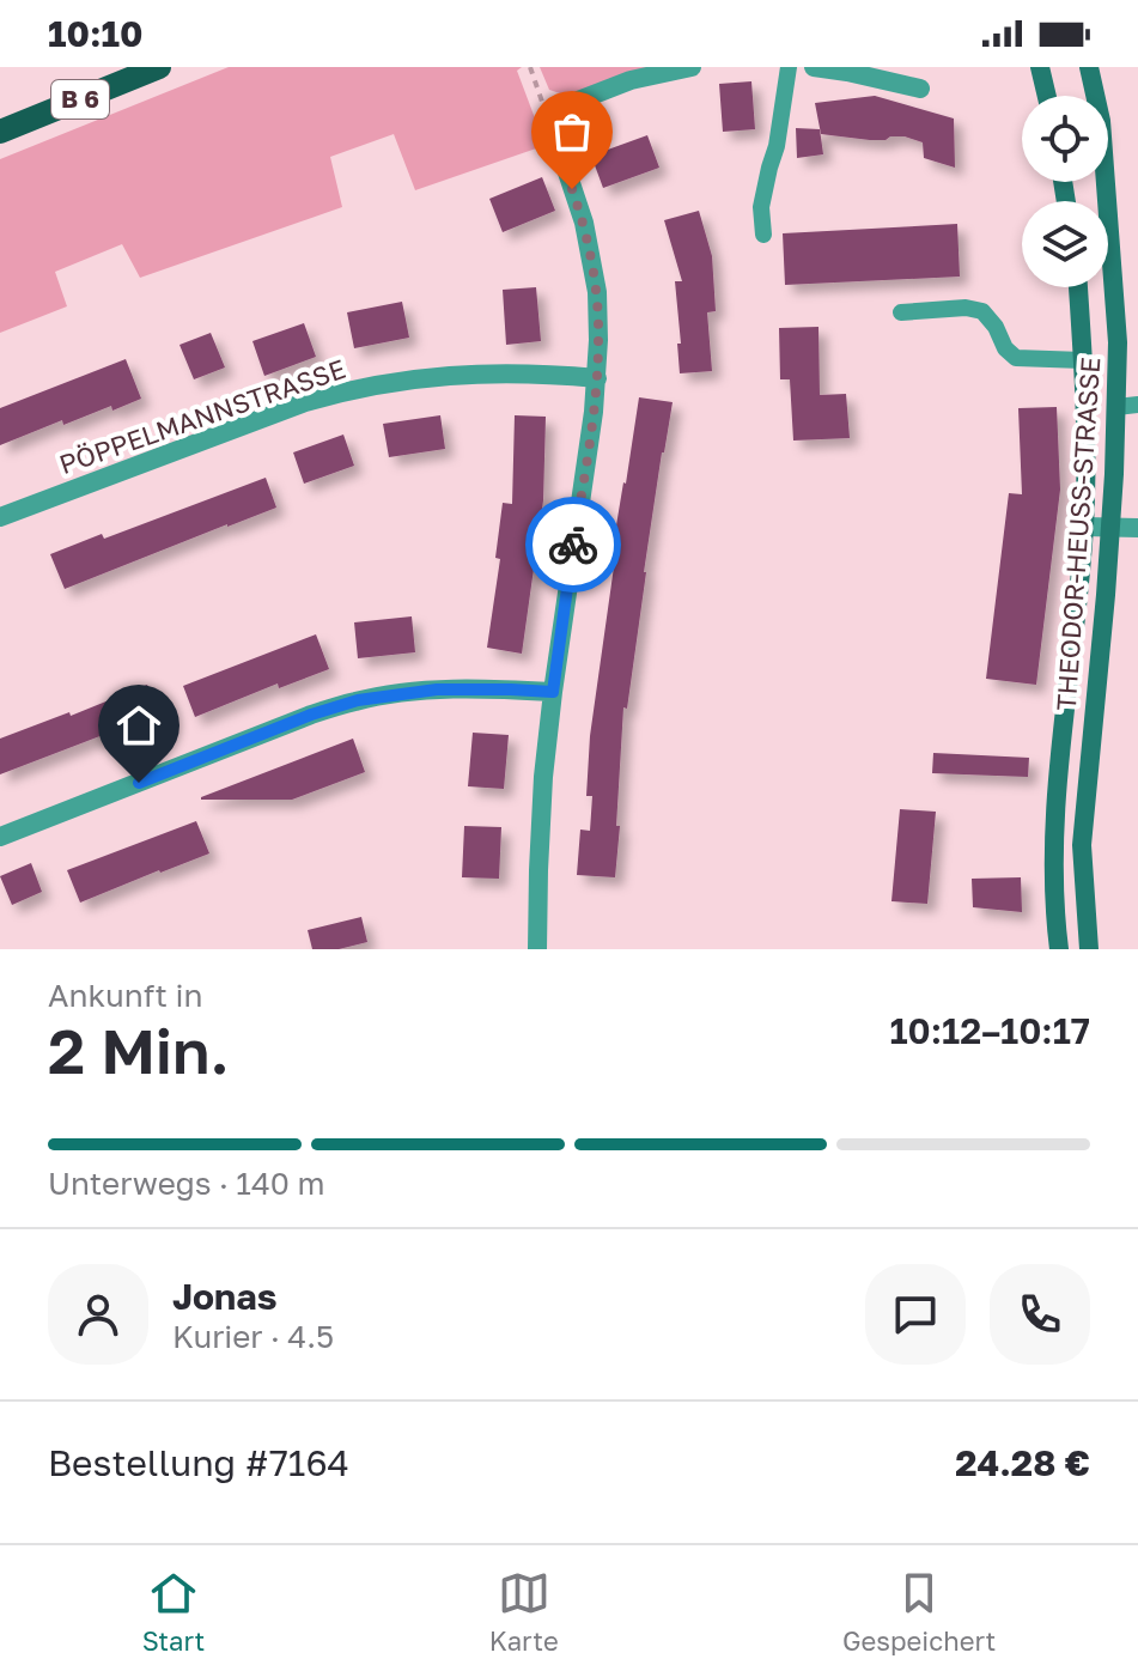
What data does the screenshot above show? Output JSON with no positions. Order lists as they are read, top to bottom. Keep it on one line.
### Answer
{"streets":{"main road":["B 6","THEODOR-HEUSS-STRASSE"],"street":["PÖPPELMANNSTRASSE"]},"page":{"status":"10:10","heading":["2 Min.","Ankunft in","10:12–10:17"],"panel":["Jonas","Kurier · 4.5","Bestellung #7164","24.28 €"],"bar":"Unterwegs · 140 m","tabs":["Start","Karte","Gespeichert"]}}
